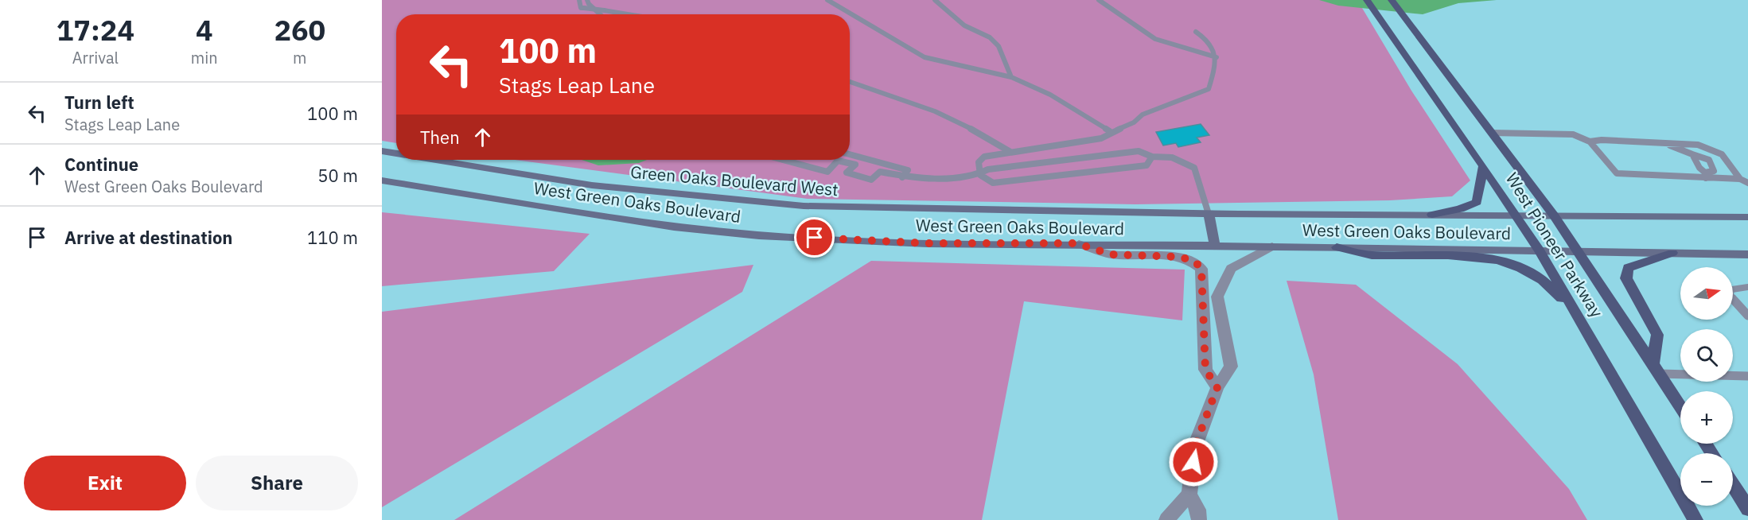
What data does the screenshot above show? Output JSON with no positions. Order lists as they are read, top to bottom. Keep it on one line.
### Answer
{"streets":{"main road":["Green Oaks Boulevard West","West Green Oaks Boulevard","West Pioneer Parkway"]},"crossings":[["Green Oaks Boulevard West","West Green Oaks Boulevard"],["West Green Oaks Boulevard","West Pioneer Parkway"]],"north":"right","page":{"eta":["17:24","Arrival","4","min","260","m"],"turn":["100 m","Stags Leap Lane"],"list":[{"name":"Turn left","note":"Stags Leap Lane","value":"100 m"},{"name":"Continue","note":"West Green Oaks Boulevard","value":"50 m"},{"name":"Arrive at destination","value":"110 m"}],"then":"Then","map_buttons":["+","−"],"buttons":["Exit","Share"]}}
